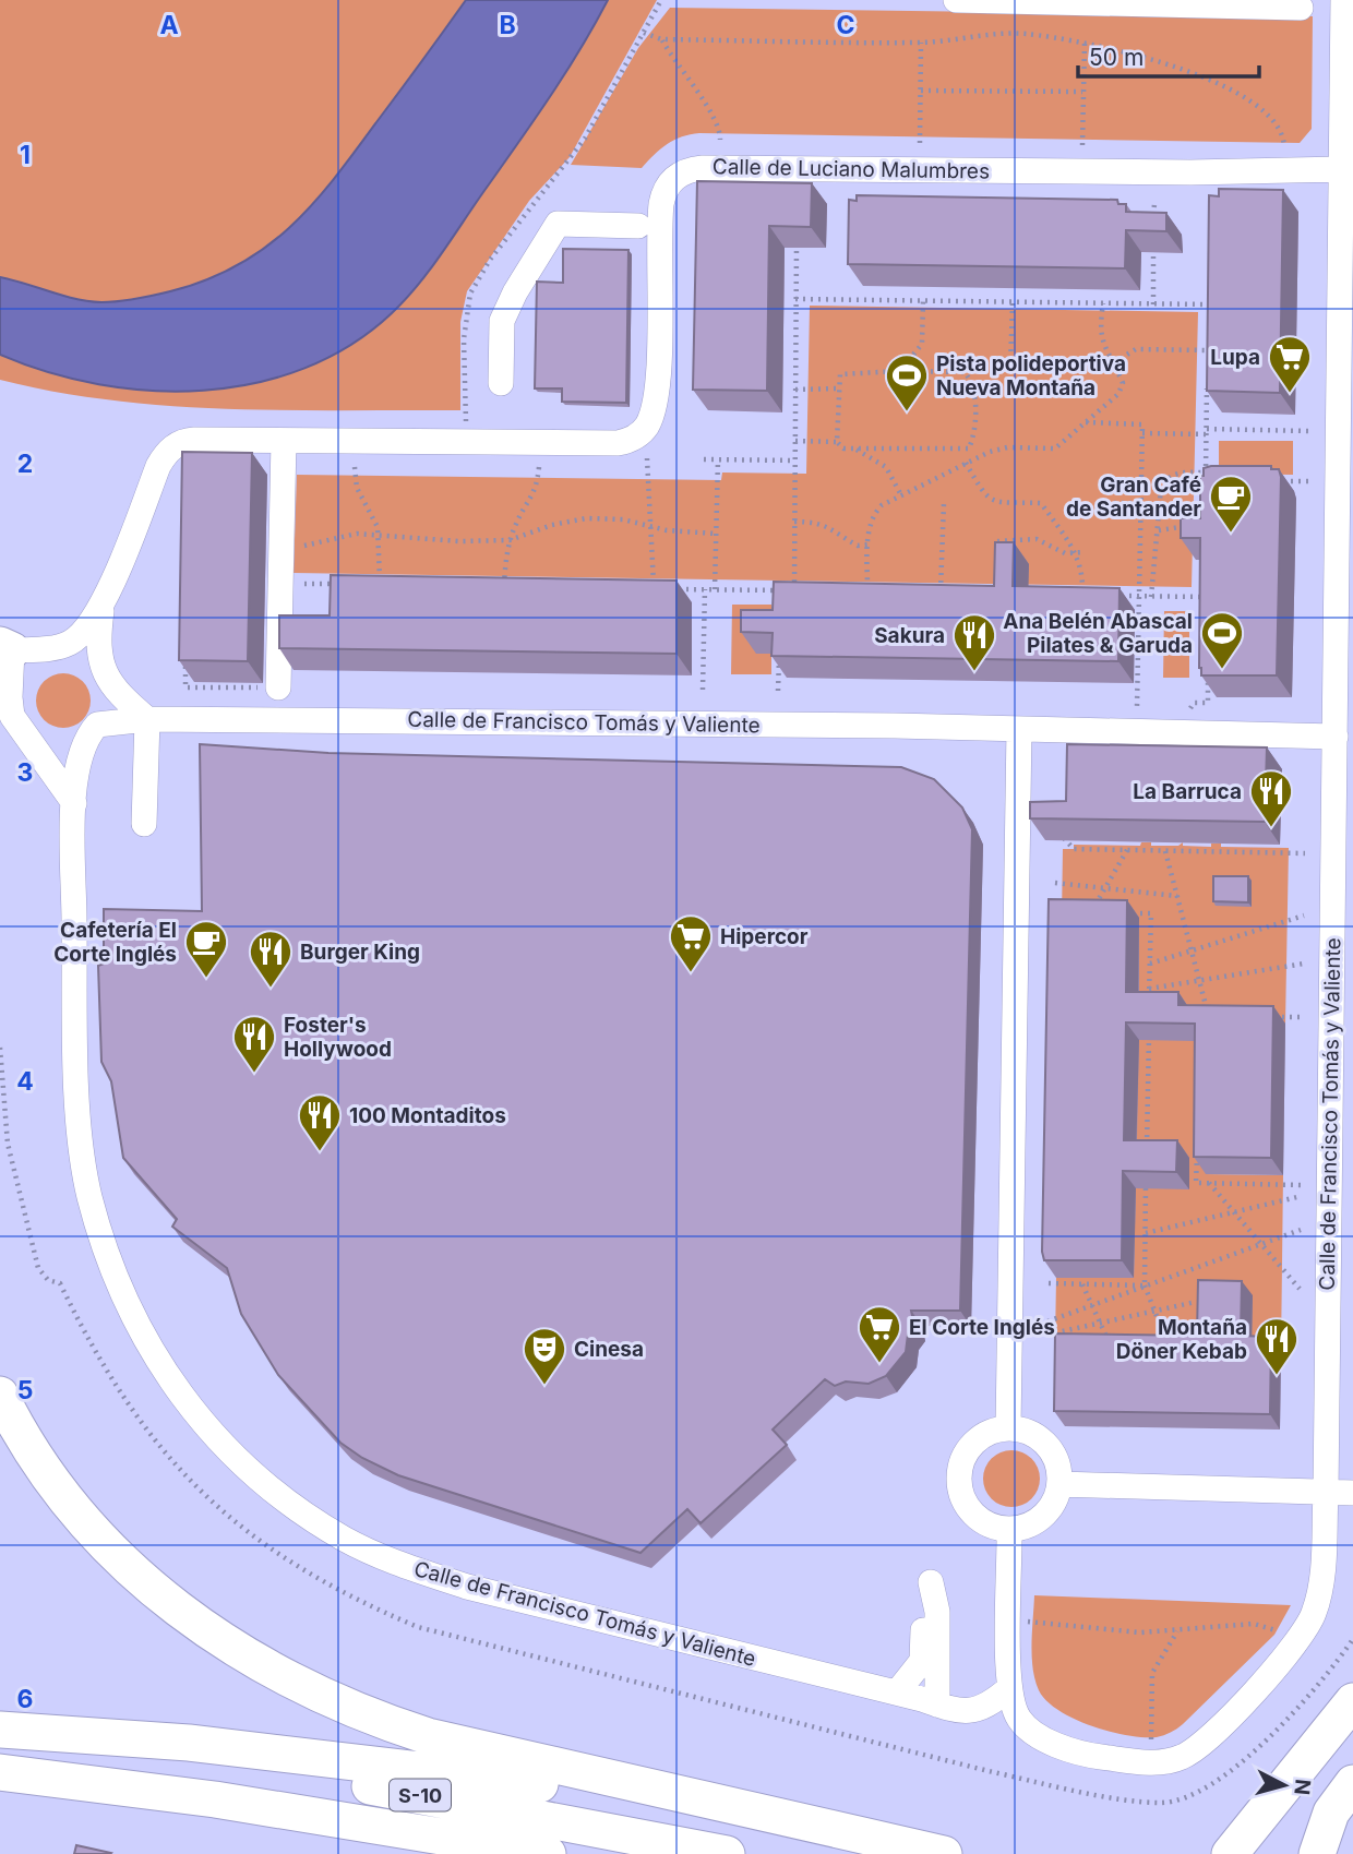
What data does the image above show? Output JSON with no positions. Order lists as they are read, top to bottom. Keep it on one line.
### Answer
{"streets":{"highway":["S-10"],"street":["Calle de Luciano Malumbres","Calle de Francisco Tomás y Valiente"]},"crossings":[["Calle de Luciano Malumbres","Calle de Francisco Tomás y Valiente"]],"places":{"supermarket":["Lupa","Hipercor","El Corte Inglés"],"sports":["Pista polideportiva Nueva Montaña","Ana Belén Abascal Pilates & Garuda"],"cafe":["Gran Café de Santander","Cafetería El Corte Inglés"],"restaurant":["Sakura","La Barruca","Burger King","Foster's Hollywood","100 Montaditos","Montaña Döner Kebab"],"theatre":["Cinesa"]},"scale_bar":"50 m","north":"right","grid":{"columns":["A","B","C"],"rows":["1","2","3","4","5","6"]}}
